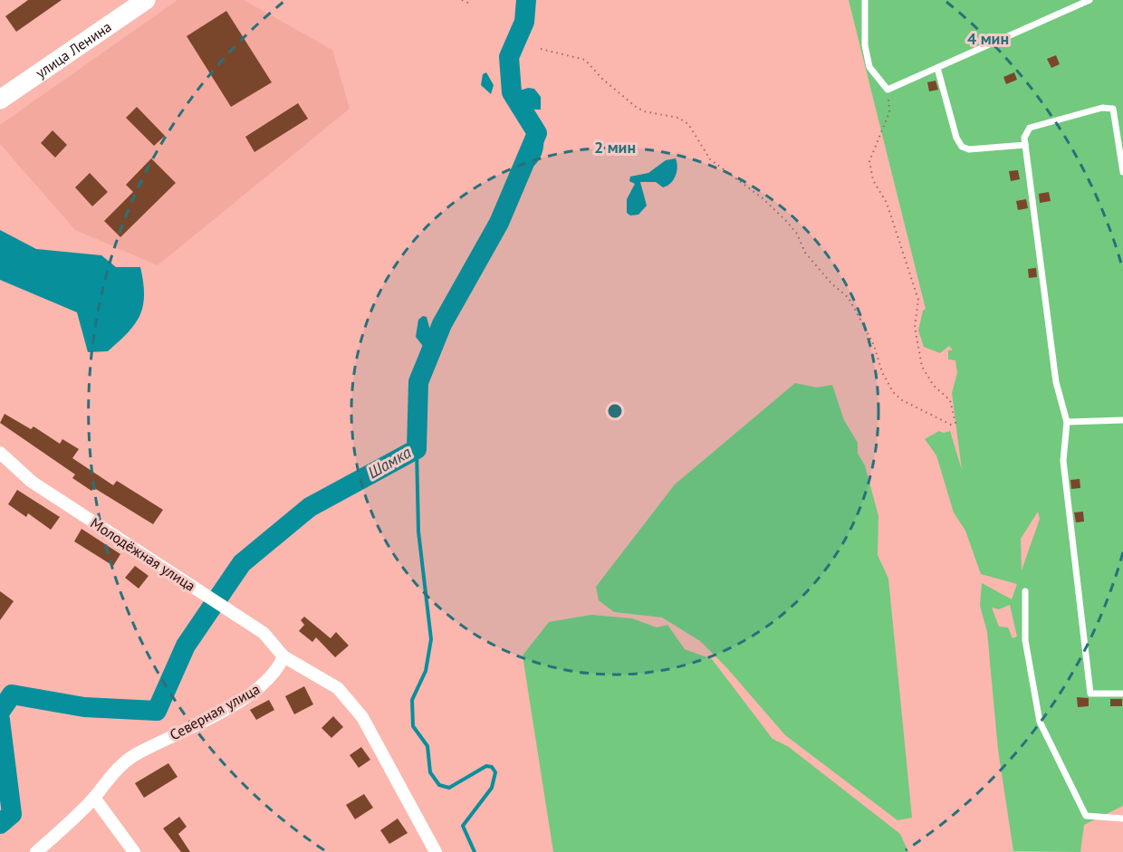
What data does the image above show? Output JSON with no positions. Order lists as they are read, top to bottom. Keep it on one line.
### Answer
{"streets":{"main road":["улица Ленина"],"street":["Молодёжная улица","Северная улица"]},"crossings":[["Молодёжная улица","Северная улица"]],"water":["Шамка"],"rings":["4 мин","2 мин"]}
